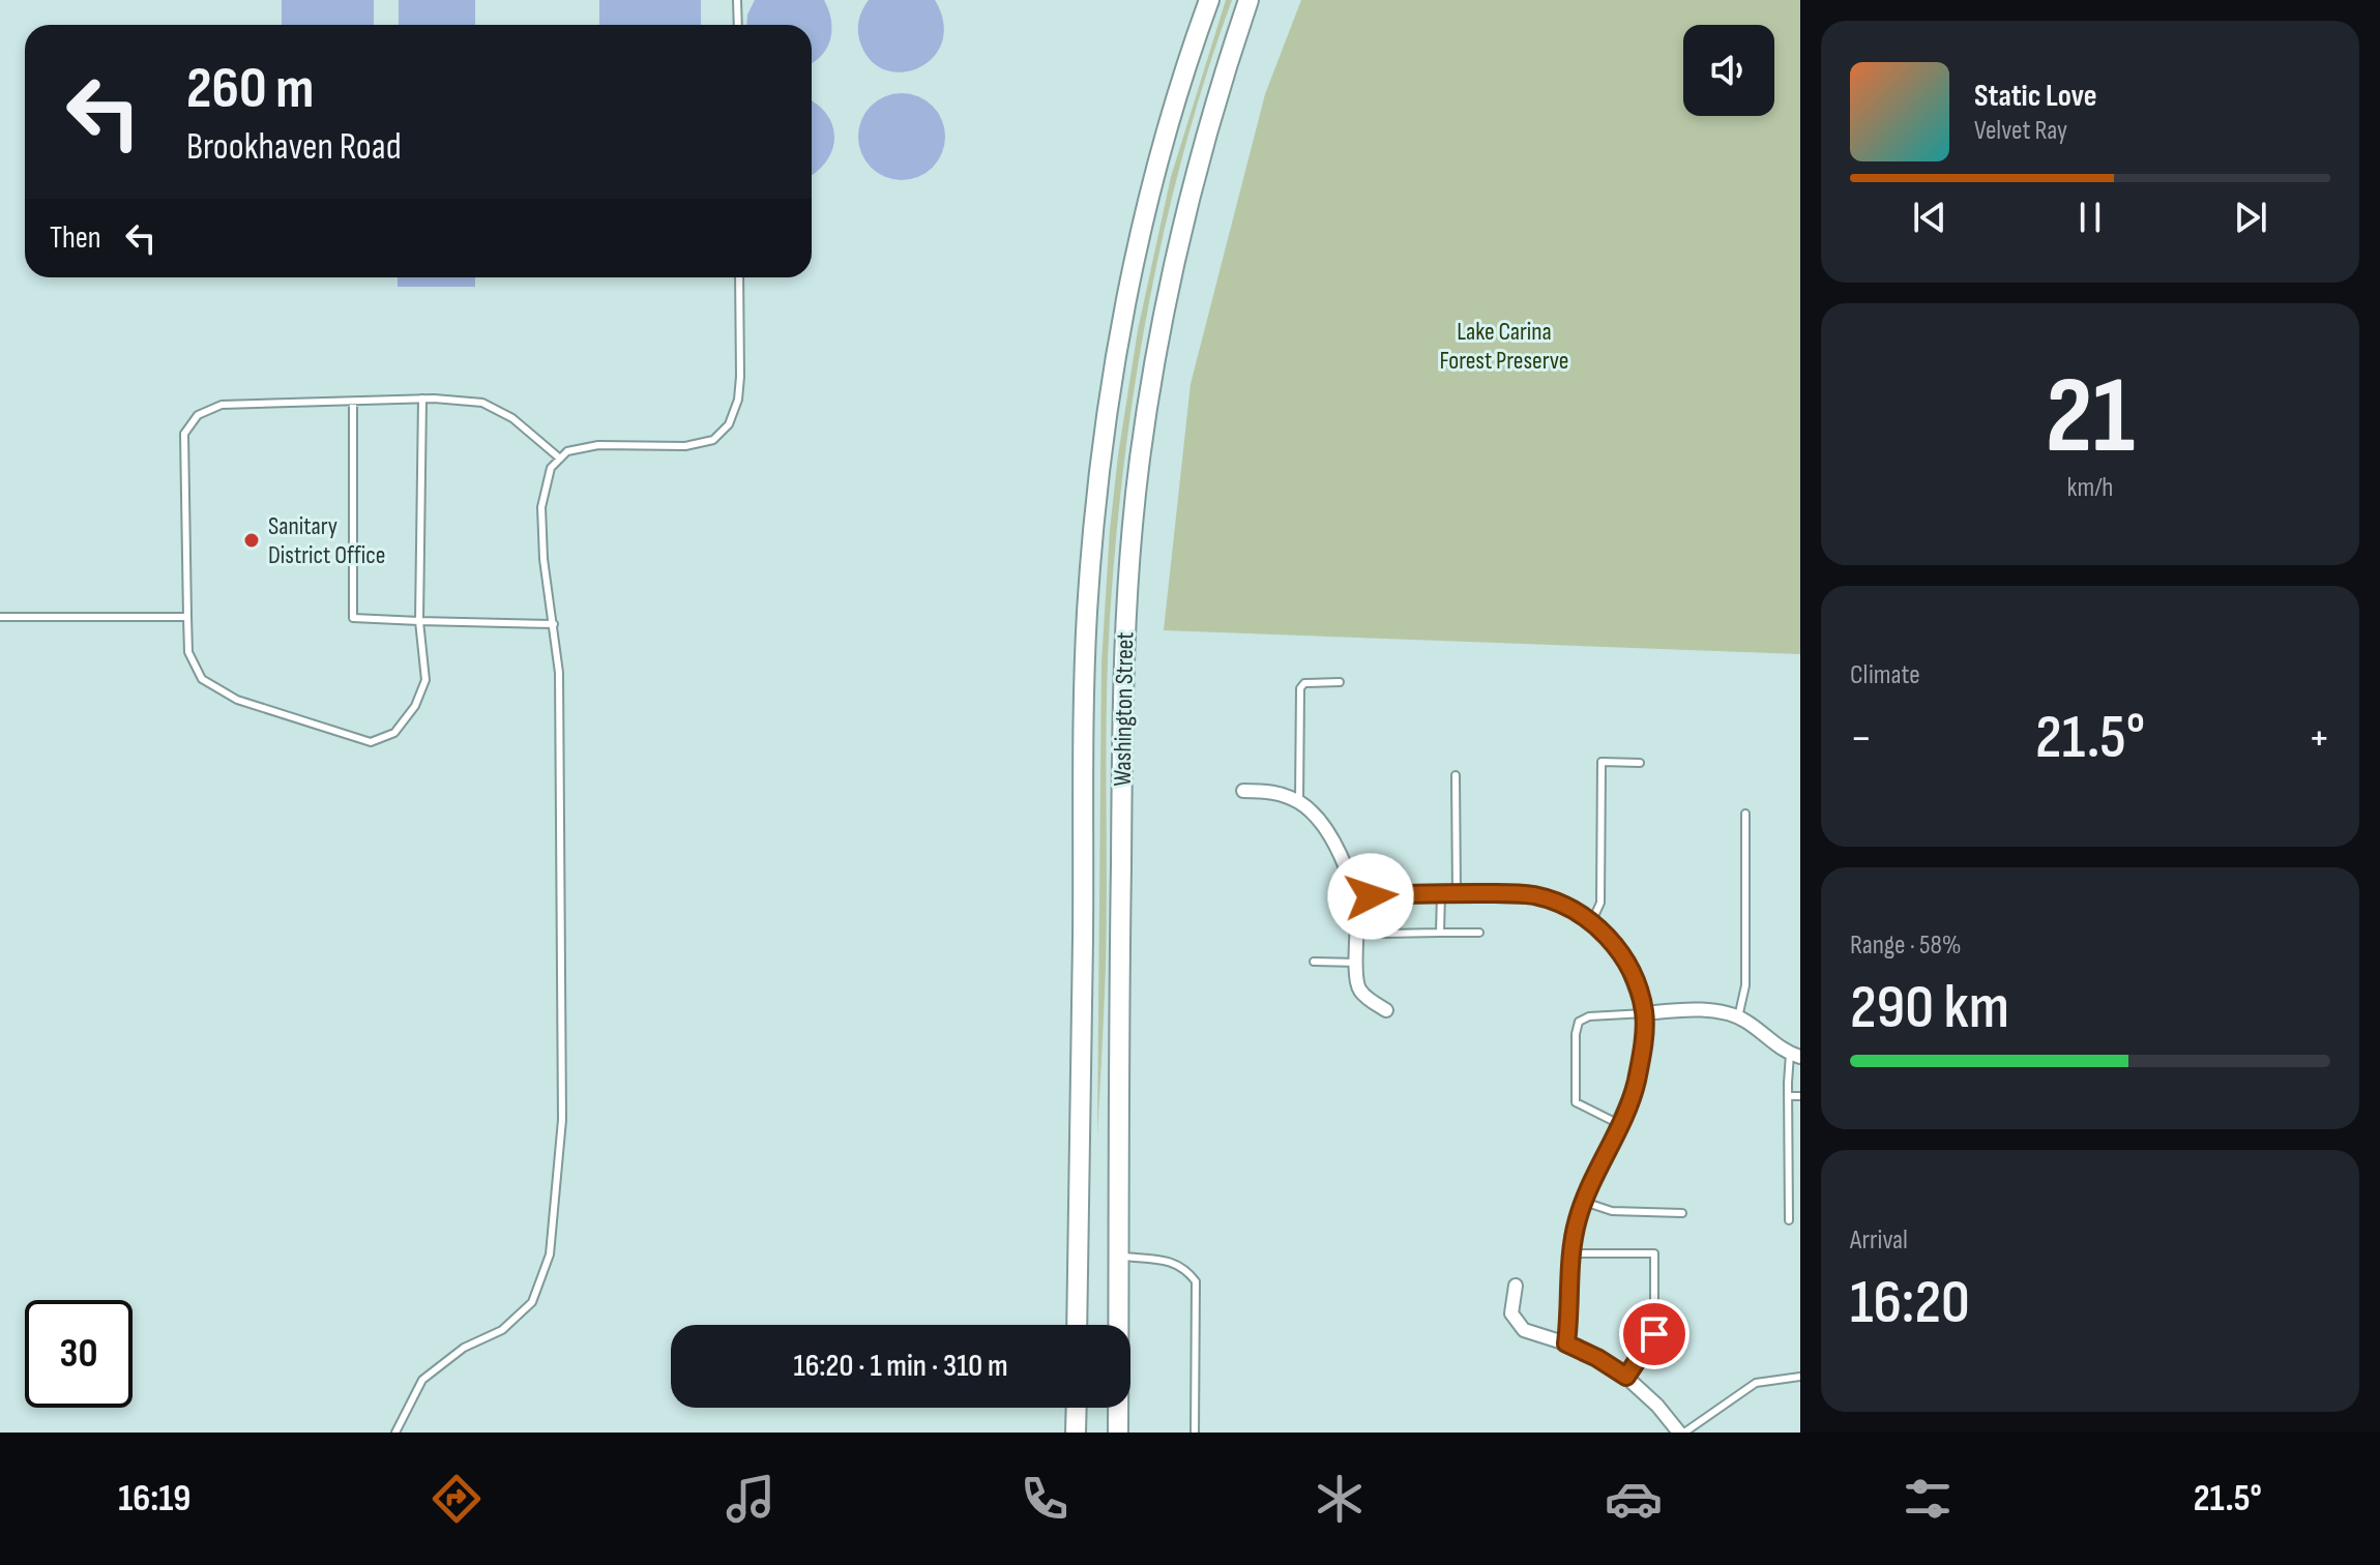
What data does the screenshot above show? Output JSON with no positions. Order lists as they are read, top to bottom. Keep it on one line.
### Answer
{"streets":{"main road":["Washington Street"]},"parks":["Lake Carina Forest Preserve"],"places":["Sanitary District Office"],"page":{"turn":["260 m","Brookhaven Road"],"song":["Static Love","Velvet Ray"],"then":"Then","tile":[["21","km/h"],"Climate",["Range · 58%","290 km"],["Arrival","16:20"]],"heat":["−","21.5°","+"],"limit":"30","trip":"16:20 · 1 min · 310 m","tabs":["16:19","21.5°"]}}
